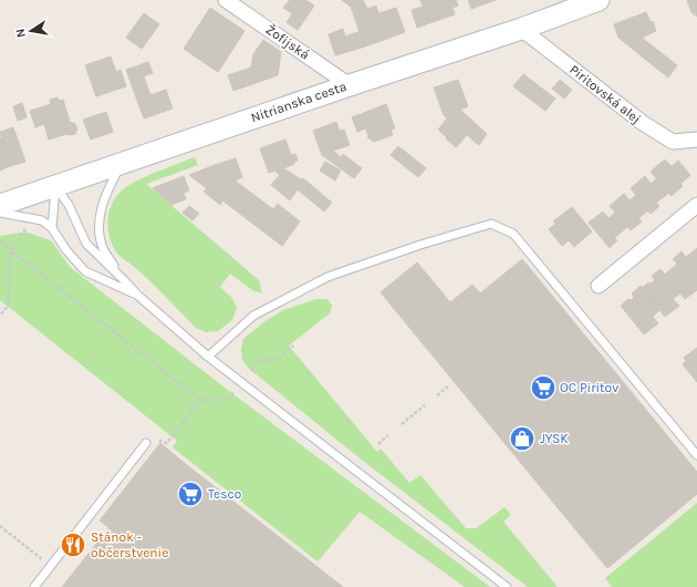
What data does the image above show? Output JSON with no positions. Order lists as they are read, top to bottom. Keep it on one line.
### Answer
{"streets":{"main road":["Nitrianska cesta"],"street":["Žofijská","Piritovská alej"]},"crossings":[["Žofijská","Nitrianska cesta"],["Piritovská alej","Nitrianska cesta"]],"places":{"supermarket":["OC Piritov","Tesco"],"shop":["JYSK"],"restaurant":["Stánok - občerstvenie"]},"north":"left"}
